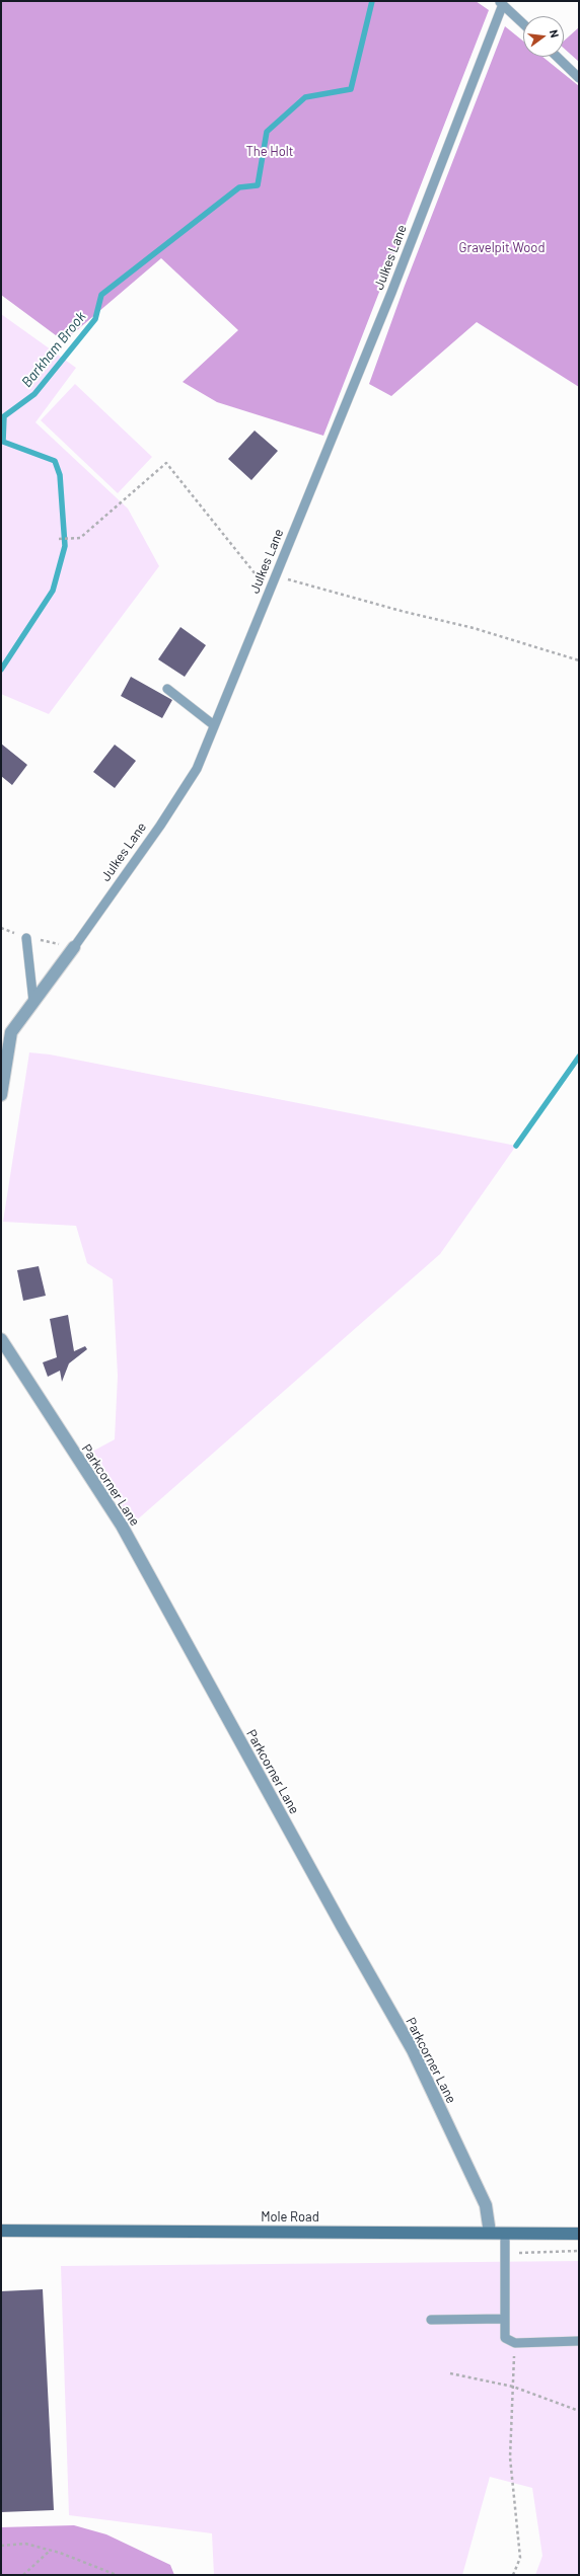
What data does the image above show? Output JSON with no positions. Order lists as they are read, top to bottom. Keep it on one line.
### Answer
{"streets":{"main road":["Mole Road"],"street":["Julkes Lane","Parkcorner Lane"]},"crossings":[["Parkcorner Lane","Mole Road"]],"water":["Barkham Brook"],"parks":["The Holt","Gravelpit Wood"],"north":"right"}
